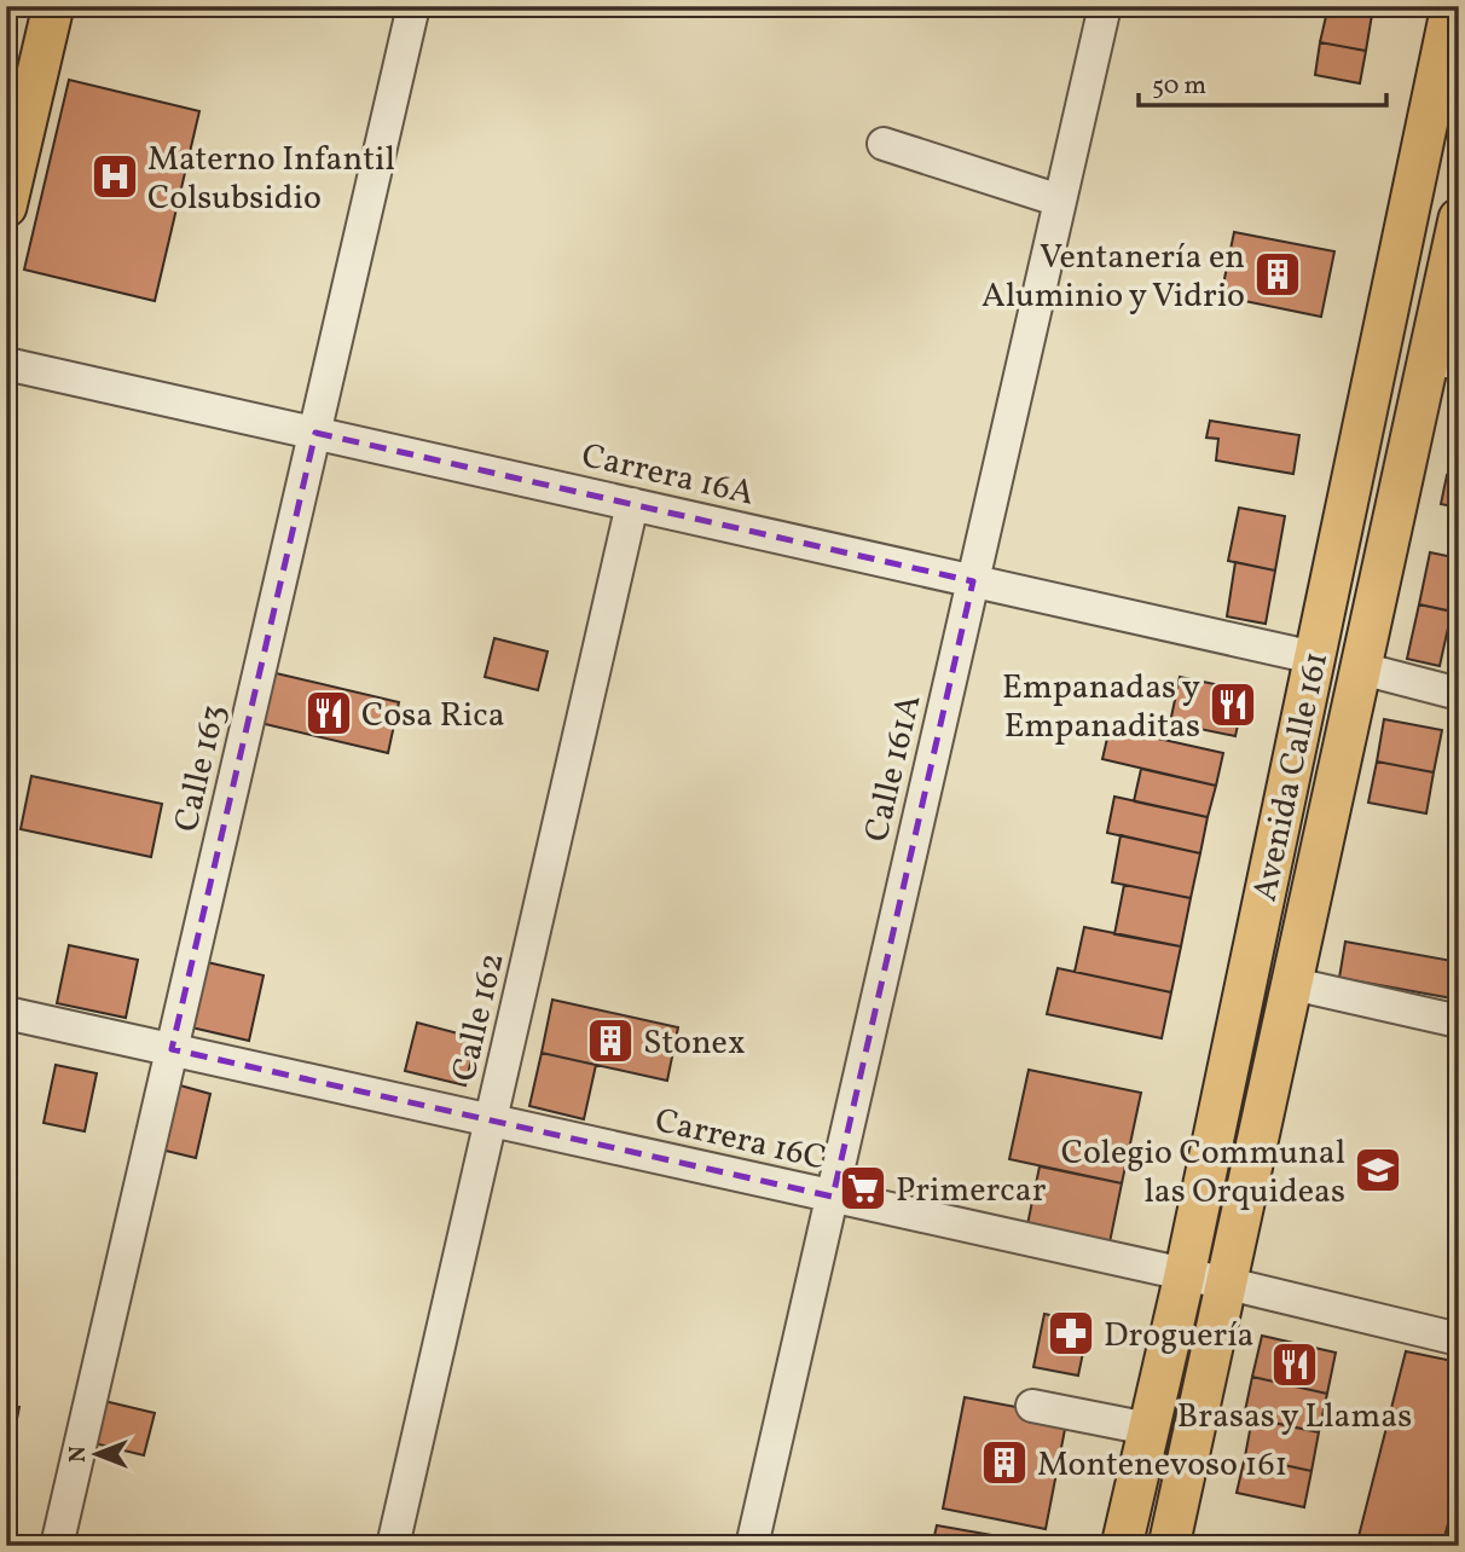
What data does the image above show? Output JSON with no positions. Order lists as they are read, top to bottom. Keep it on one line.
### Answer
{"streets":{"main road":["Avenida Calle 161"],"street":["Carrera 16A","Calle 163","Calle 161A","Calle 162","Carrera 16C"]},"crossings":[["Carrera 16A","Calle 163"],["Carrera 16A","Calle 161A"],["Carrera 16A","Avenida Calle 161"],["Carrera 16A","Calle 162"],["Calle 163","Carrera 16C"],["Calle 161A","Carrera 16C"],["Avenida Calle 161","Carrera 16C"],["Calle 162","Carrera 16C"]],"places":{"hospital":["Materno Infantil Colsubsidio"],"building":["Ventanería en Aluminio y Vidrio","Stonex","Montenevoso 161"],"restaurant":["Empanadas y Empanaditas","Cosa Rica","Brasas y Llamas"],"school or university":["Colegio Communal las Orquideas"],"supermarket":["Primercar"],"pharmacy":["Droguería"]},"scale_bar":"50 m","north":"left"}
